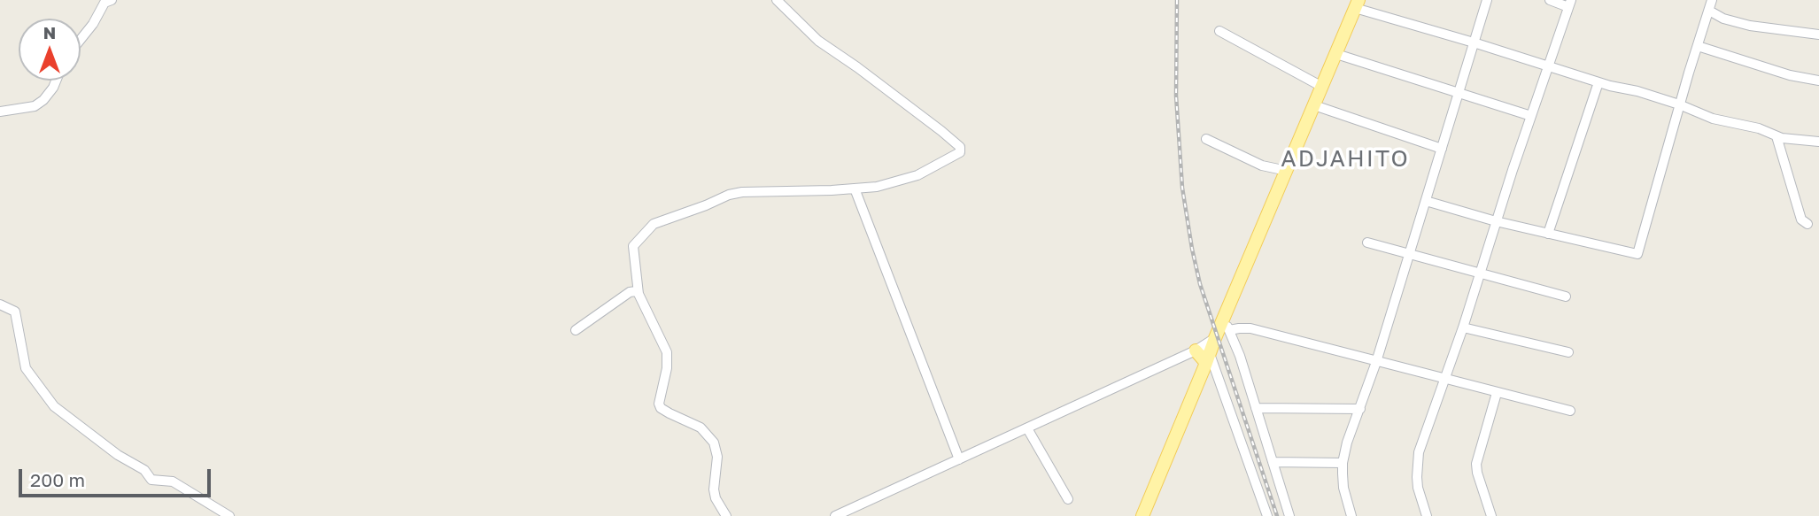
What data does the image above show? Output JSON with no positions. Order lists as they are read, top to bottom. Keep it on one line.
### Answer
{"districts":["ADJAHITO"],"scale_bar":"200 m","north":"top"}
